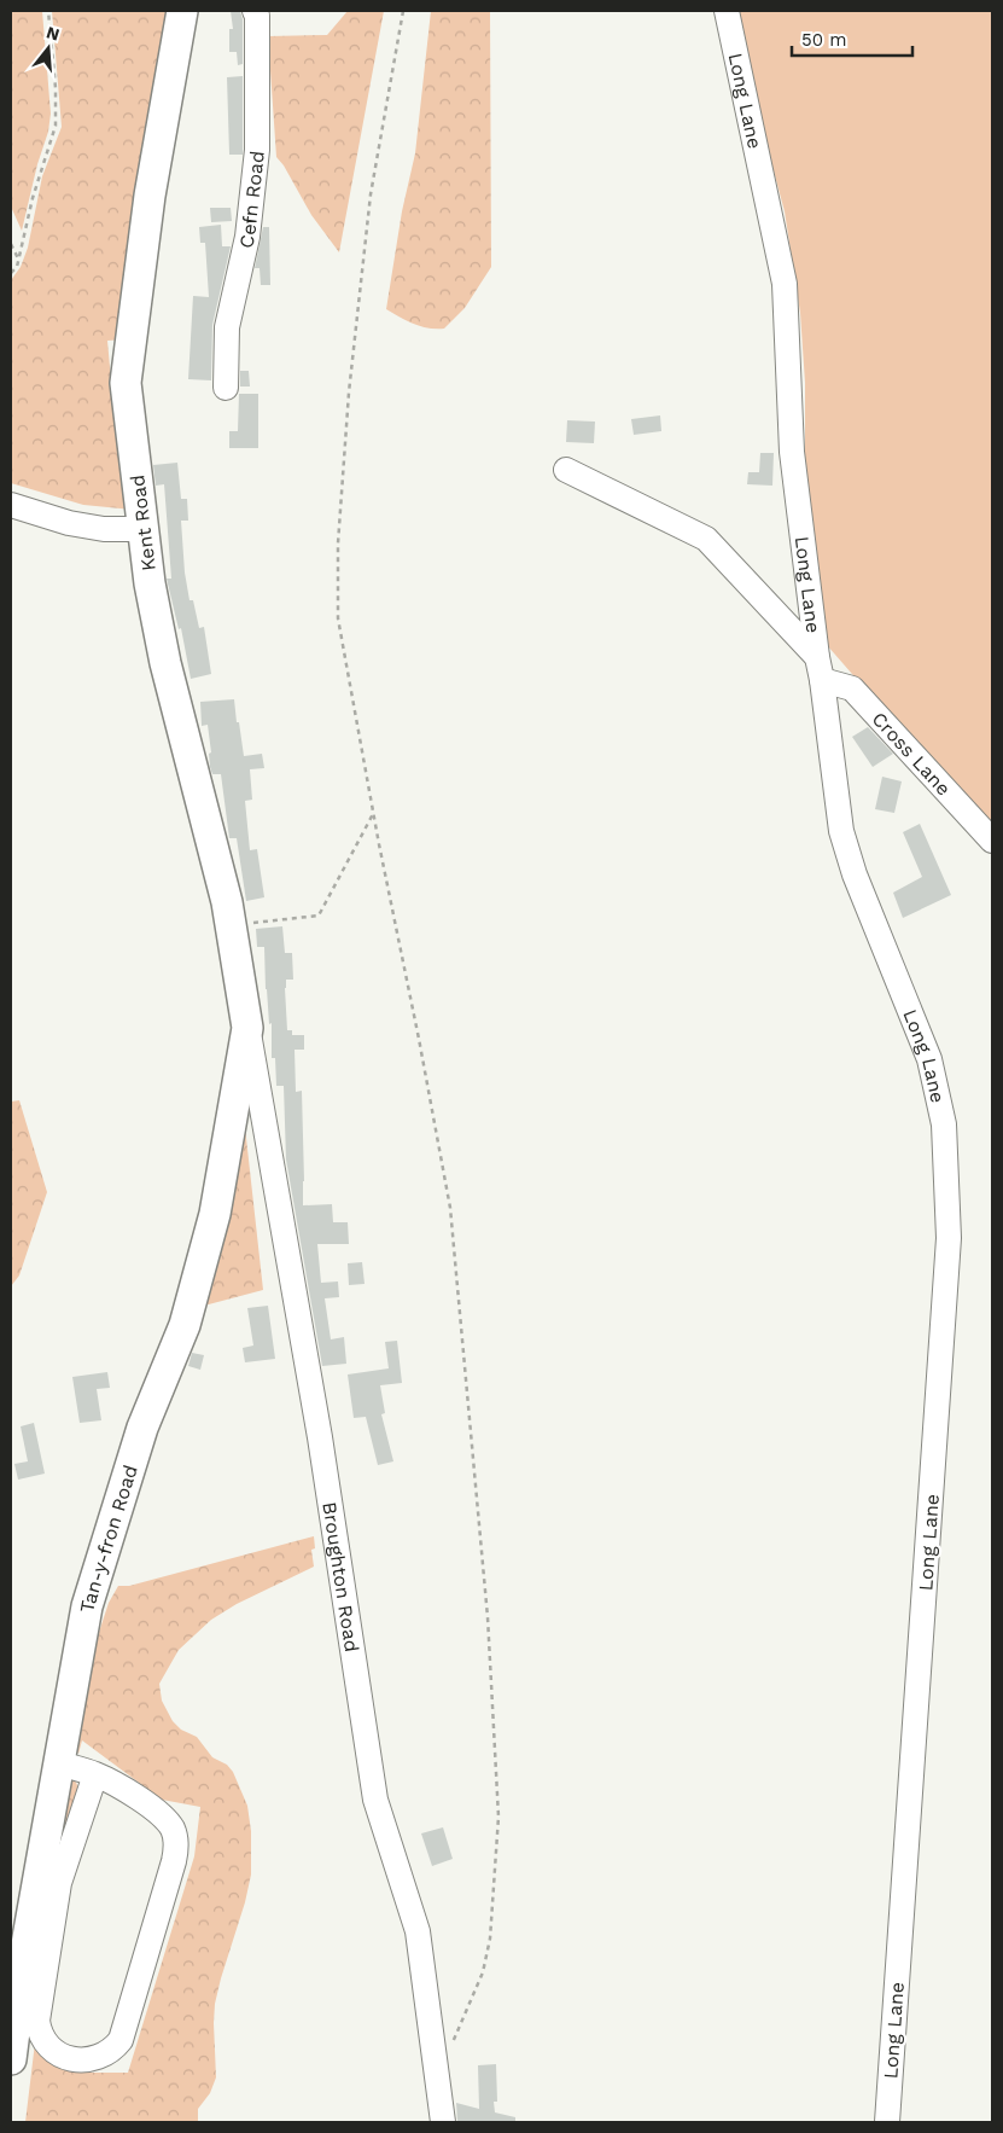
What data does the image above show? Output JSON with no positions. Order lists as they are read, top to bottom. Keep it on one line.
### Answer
{"streets":{"main road":["Kent Road","Tan-y-fron Road"],"street":["Long Lane","Cefn Road","Cross Lane","Broughton Road"]},"crossings":[["Long Lane","Cross Lane"],["Kent Road","Tan-y-fron Road"],["Kent Road","Broughton Road"],["Tan-y-fron Road","Broughton Road"]],"scale_bar":"50 m","north":"top"}
